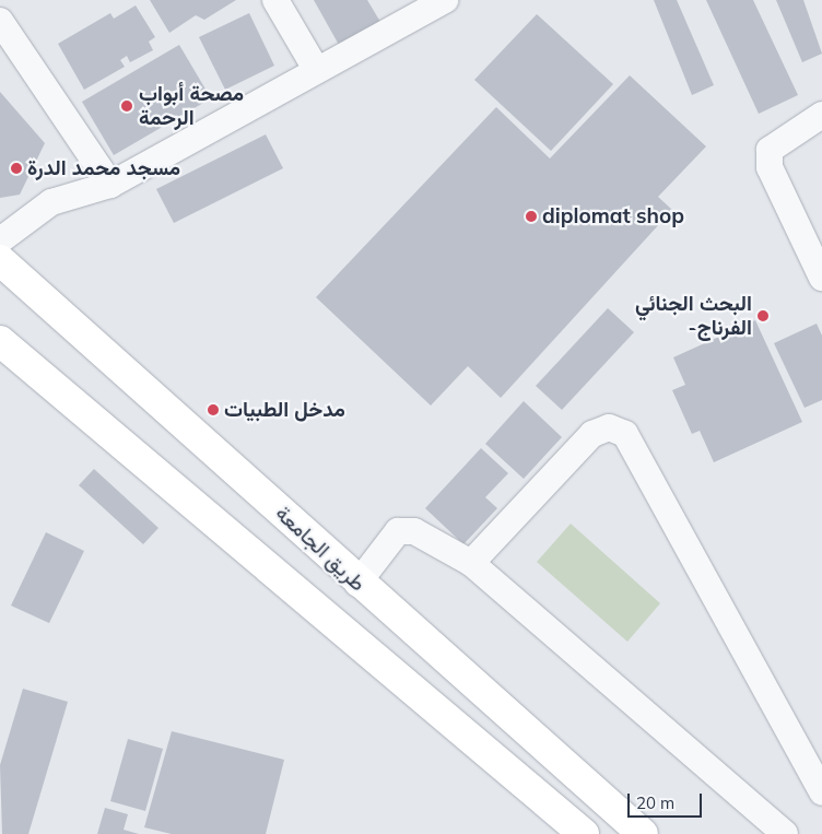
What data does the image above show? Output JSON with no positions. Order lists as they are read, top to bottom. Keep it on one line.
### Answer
{"streets":{"highway":["طريق الجامعة"]},"places":["مصحة أبواب الرحمة","مسجد محمد الدرة","diplomat shop","البحث الجنائي -الفرناج","مدخل الطبيات"],"scale_bar":"20 m"}
